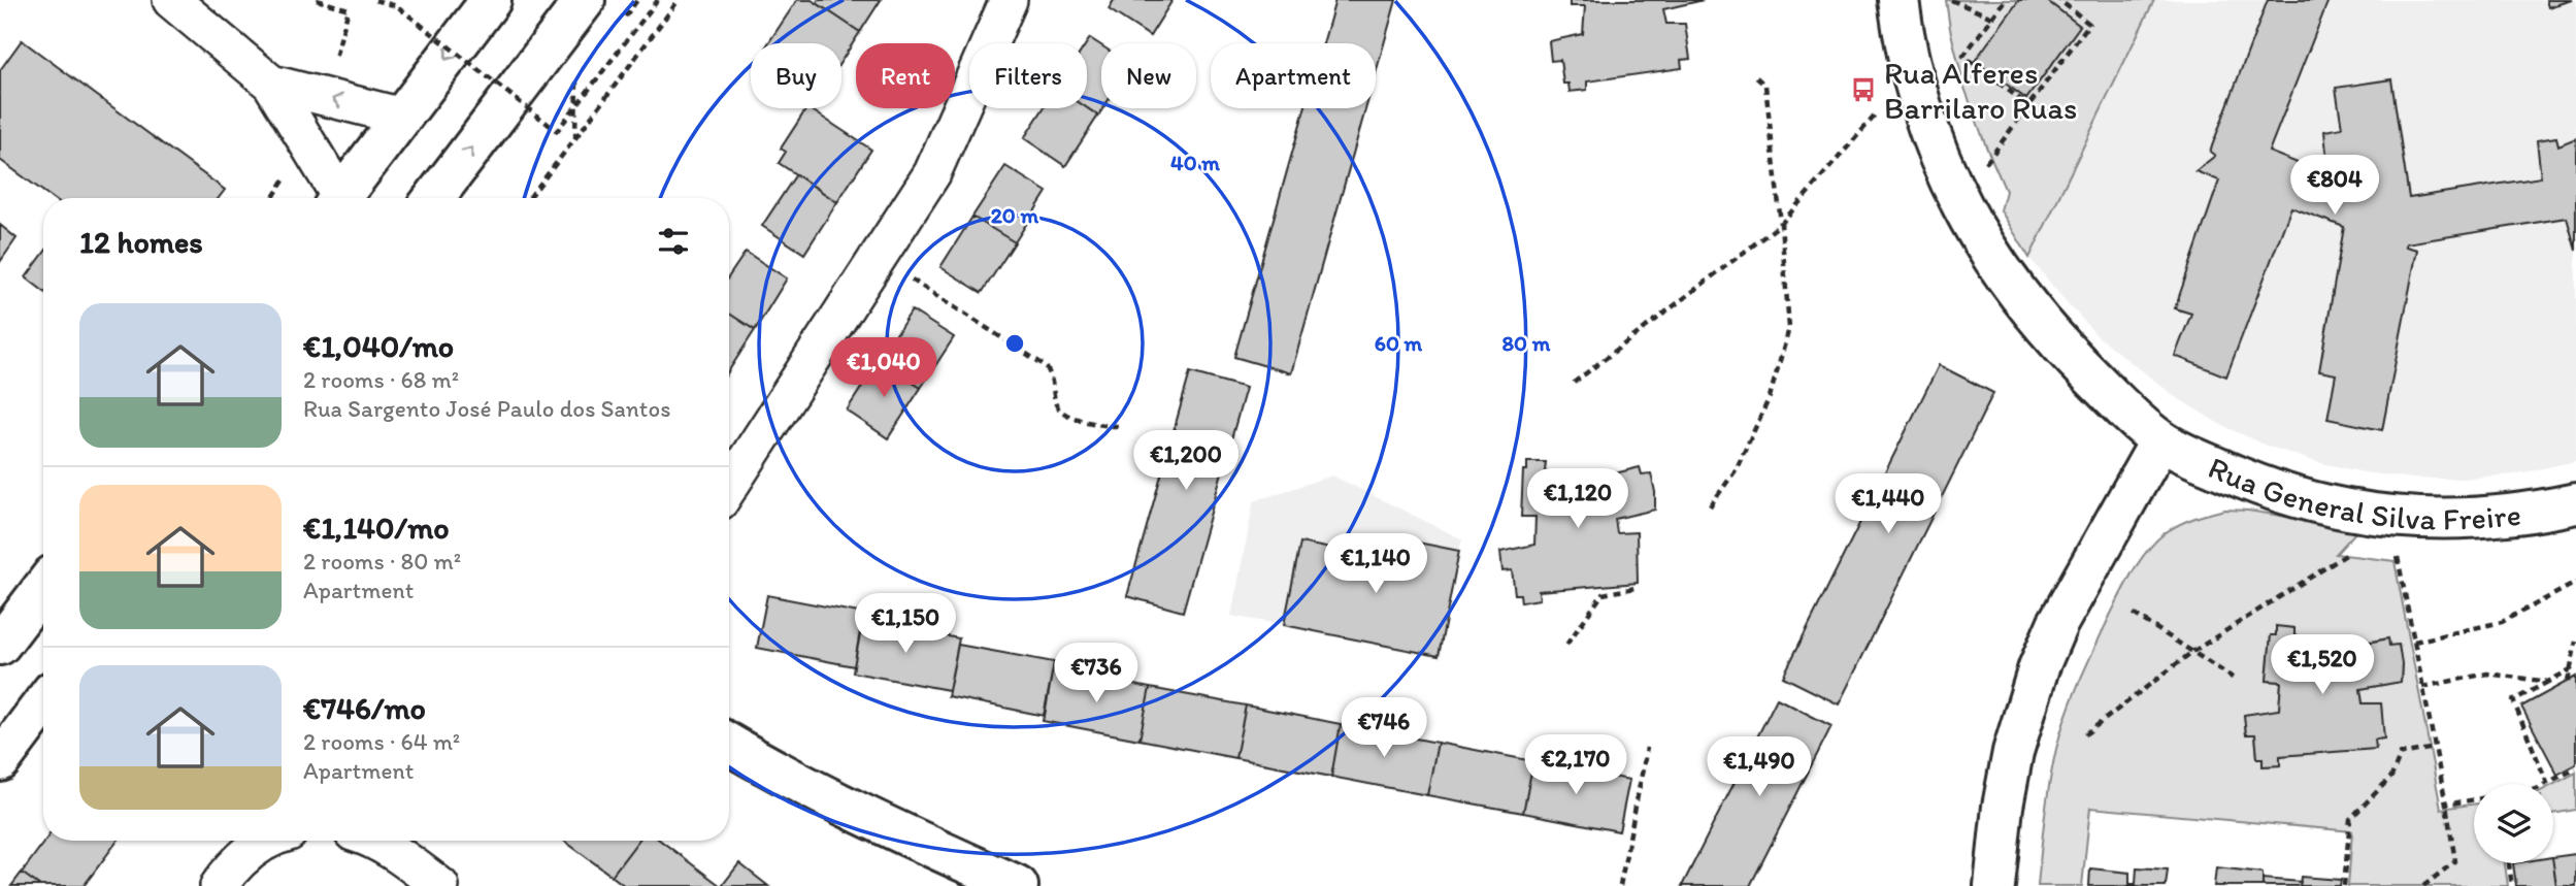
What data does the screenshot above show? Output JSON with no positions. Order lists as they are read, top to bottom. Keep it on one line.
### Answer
{"streets":{"main road":["Rua General Silva Freire"]},"places":{"bus stop":["Rua Alferes Barrilaro Ruas"]},"page":{"chip":["Buy","Rent","Filters","New","Apartment"],"price":["€804","€1,040","€1,200","€1,120","€1,440","€1,140","€1,150","€1,520","€736","€746","€2,170","€1,490"],"heading":"12 homes","list":[{"name":"€1,040/mo","note":"2 rooms · 68 m² · Rua Sargento José Paulo dos Santos"},{"name":"€1,140/mo","note":"2 rooms · 80 m² · Apartment"},{"name":"€746/mo","note":"2 rooms · 64 m² · Apartment"}]},"rings":["40 m","20 m","60 m","80 m"]}
